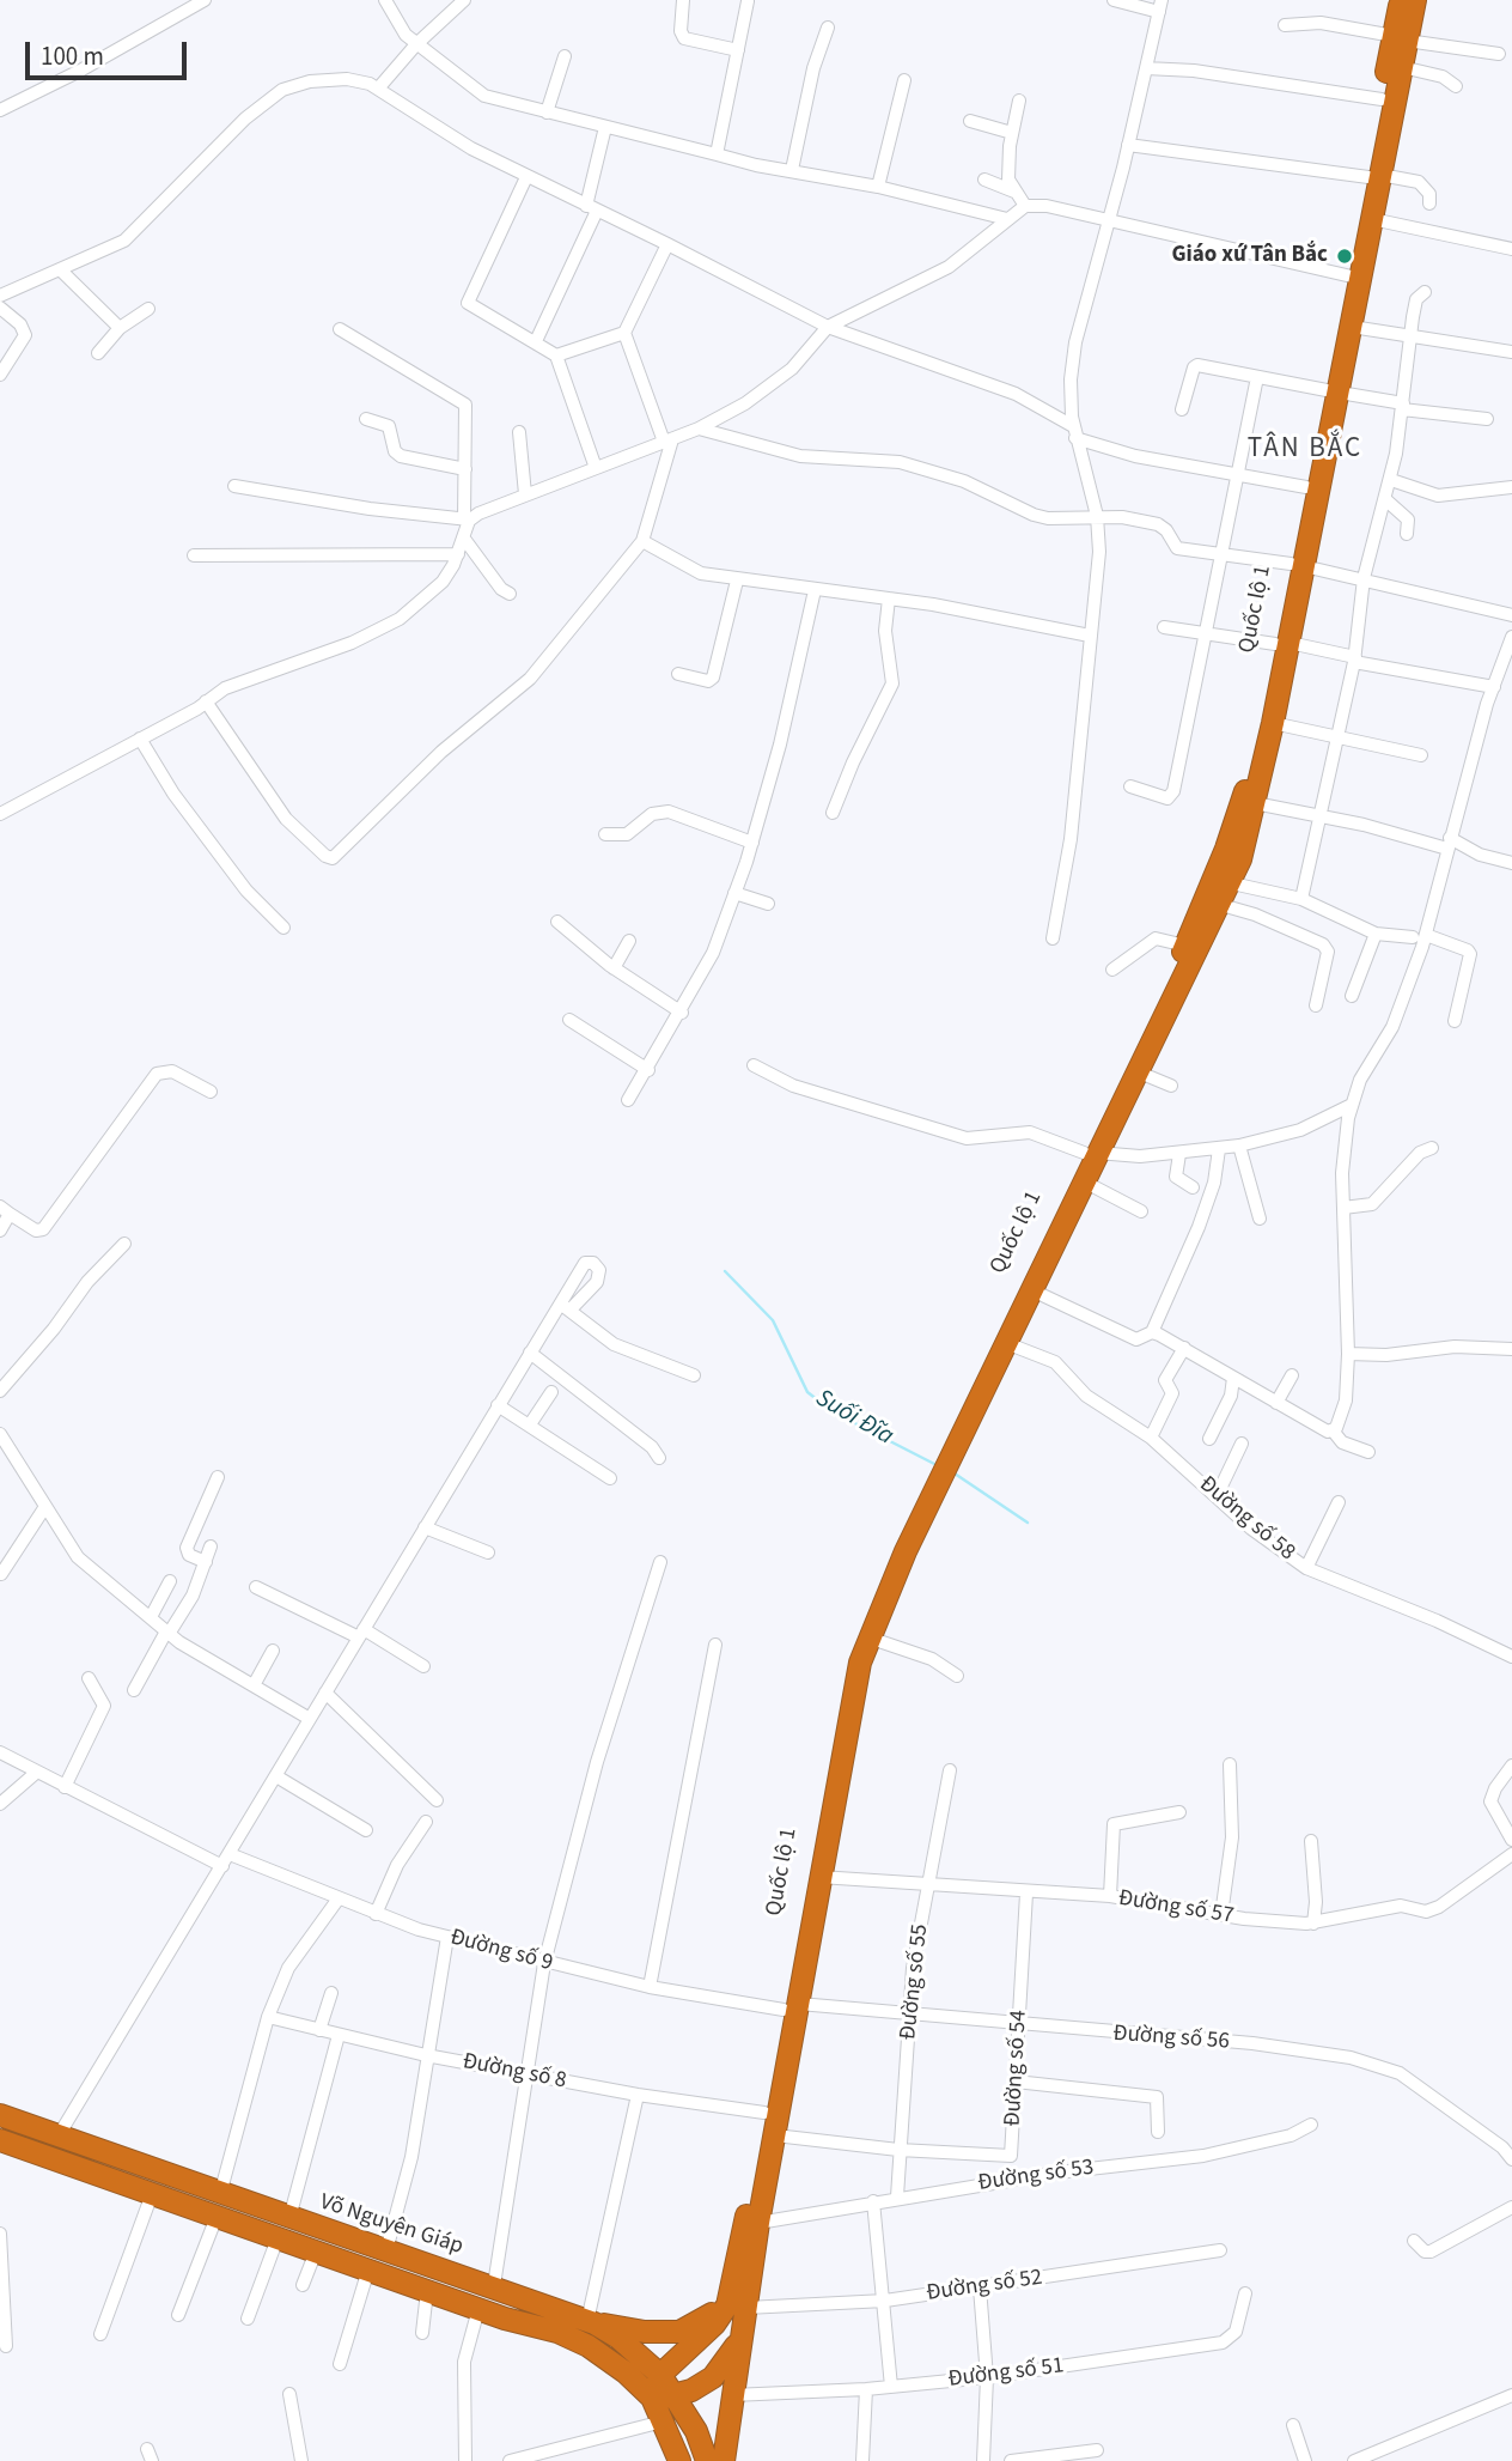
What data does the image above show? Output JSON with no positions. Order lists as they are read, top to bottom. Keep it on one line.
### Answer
{"streets":{"highway":["Quốc lộ 1","Võ Nguyên Giáp"],"street":["Đường số 58","Đường số 57","Đường số 9","Đường số 55","Đường số 56","Đường số 54","Đường số 8","Đường số 53","Đường số 52","Đường số 51"]},"crossings":[["Quốc lộ 1","Đường số 58"],["Quốc lộ 1","Đường số 57"],["Quốc lộ 1","Đường số 9"],["Quốc lộ 1","Đường số 56"],["Quốc lộ 1","Đường số 54"],["Quốc lộ 1","Đường số 8"],["Quốc lộ 1","Đường số 53"],["Quốc lộ 1","Võ Nguyên Giáp"],["Quốc lộ 1","Đường số 52"],["Quốc lộ 1","Đường số 51"],["Đường số 57","Đường số 55"],["Đường số 57","Đường số 54"],["Đường số 9","Đường số 56"],["Đường số 55","Đường số 56"],["Đường số 55","Đường số 54"],["Đường số 55","Đường số 53"],["Đường số 56","Đường số 54"]],"districts":["TÂN BẮC"],"water":["Suối Đĩa"],"places":["Giáo xứ Tân Bắc"],"scale_bar":"100 m"}
